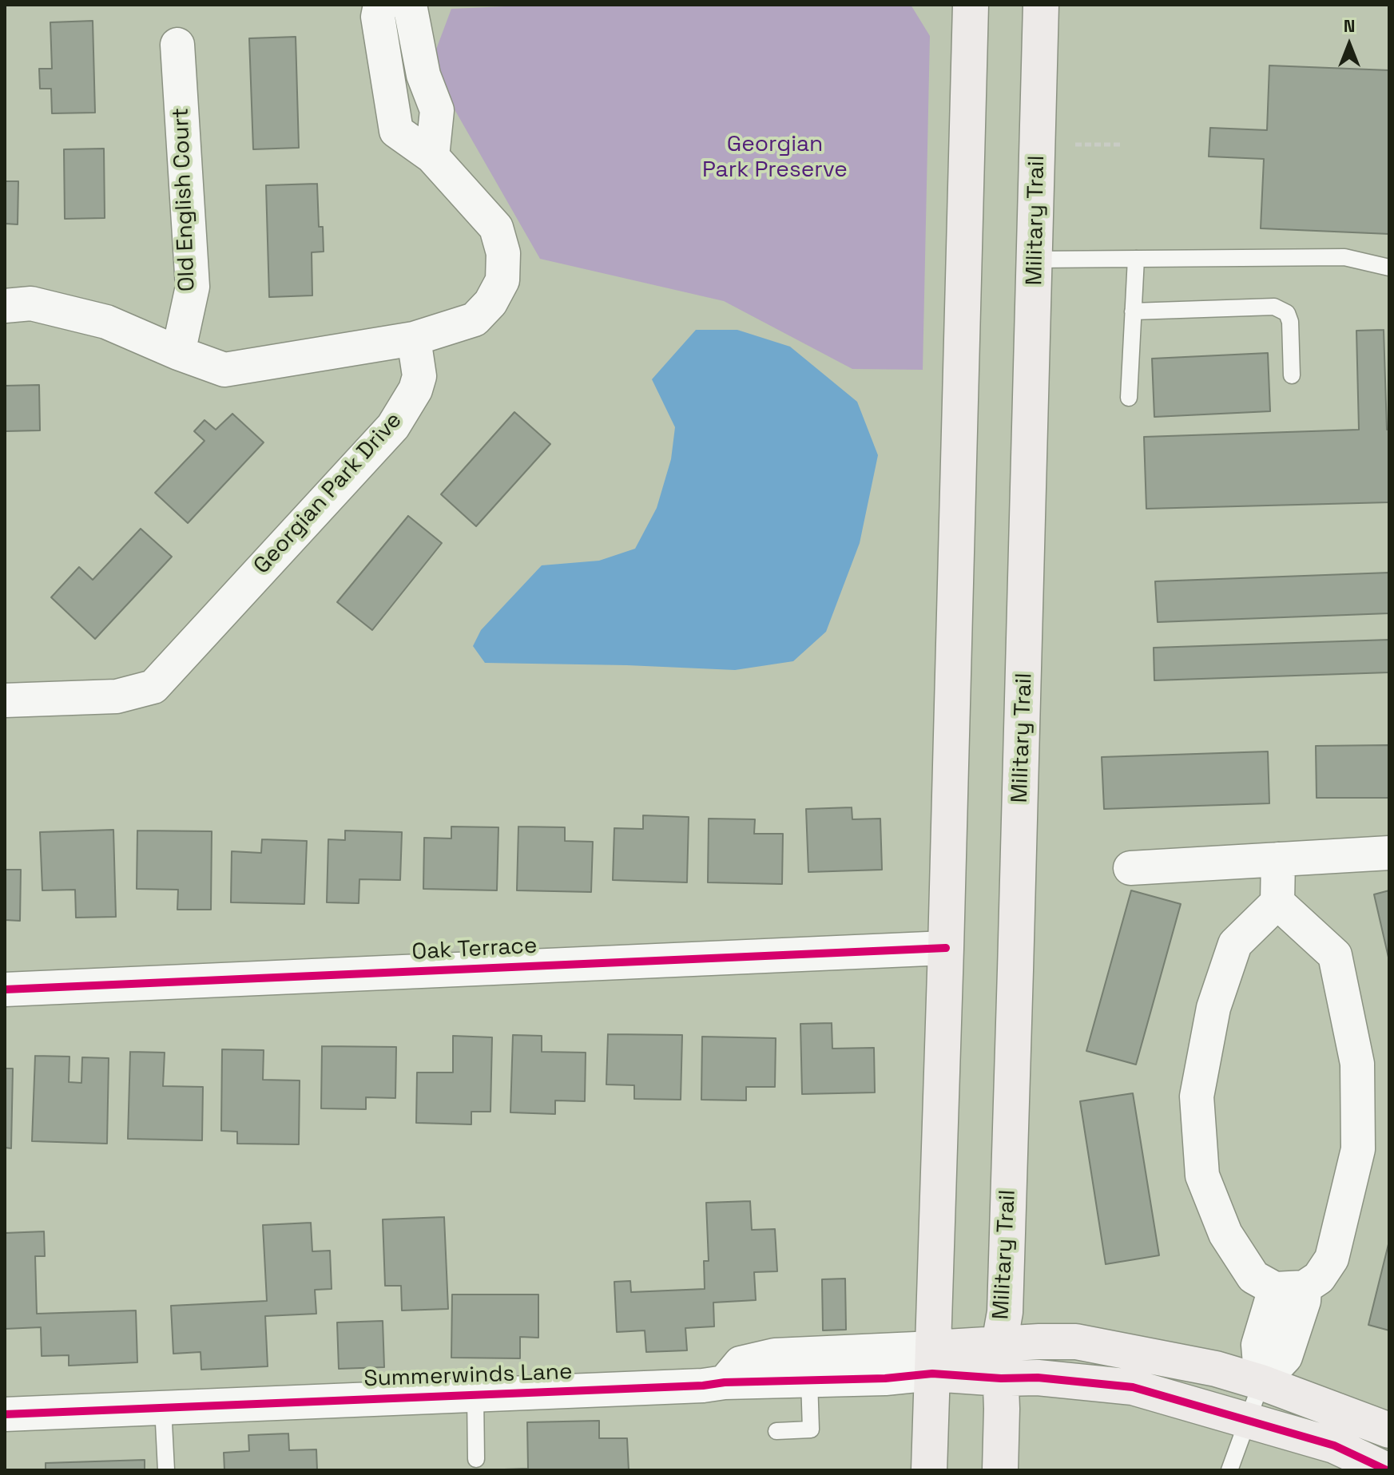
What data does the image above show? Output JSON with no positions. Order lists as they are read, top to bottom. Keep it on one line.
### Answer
{"streets":{"main road":["Military Trail"],"street":["Old English Court","Georgian Park Drive","Oak Terrace","Summerwinds Lane"]},"parks":["Georgian Park Preserve"],"north":"top"}
